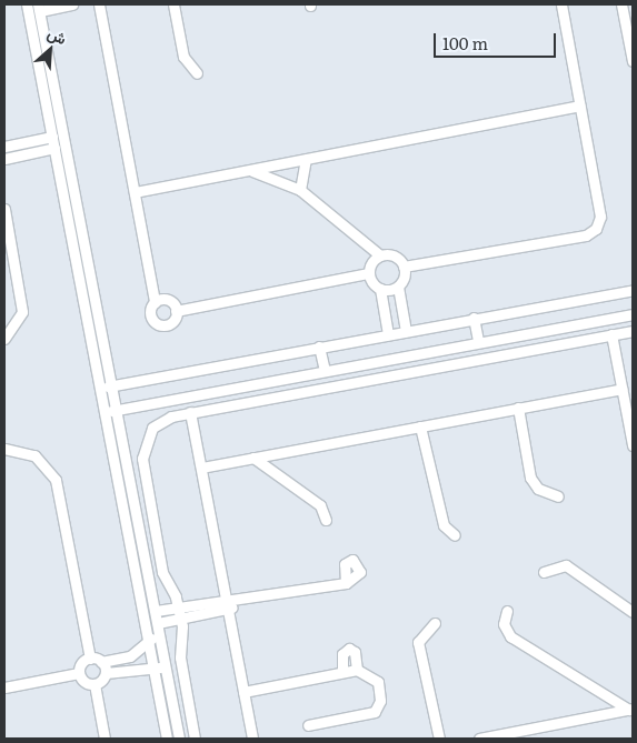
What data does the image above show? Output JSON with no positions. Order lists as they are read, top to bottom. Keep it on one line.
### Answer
{"scale_bar":"100 m","north":"top right"}
